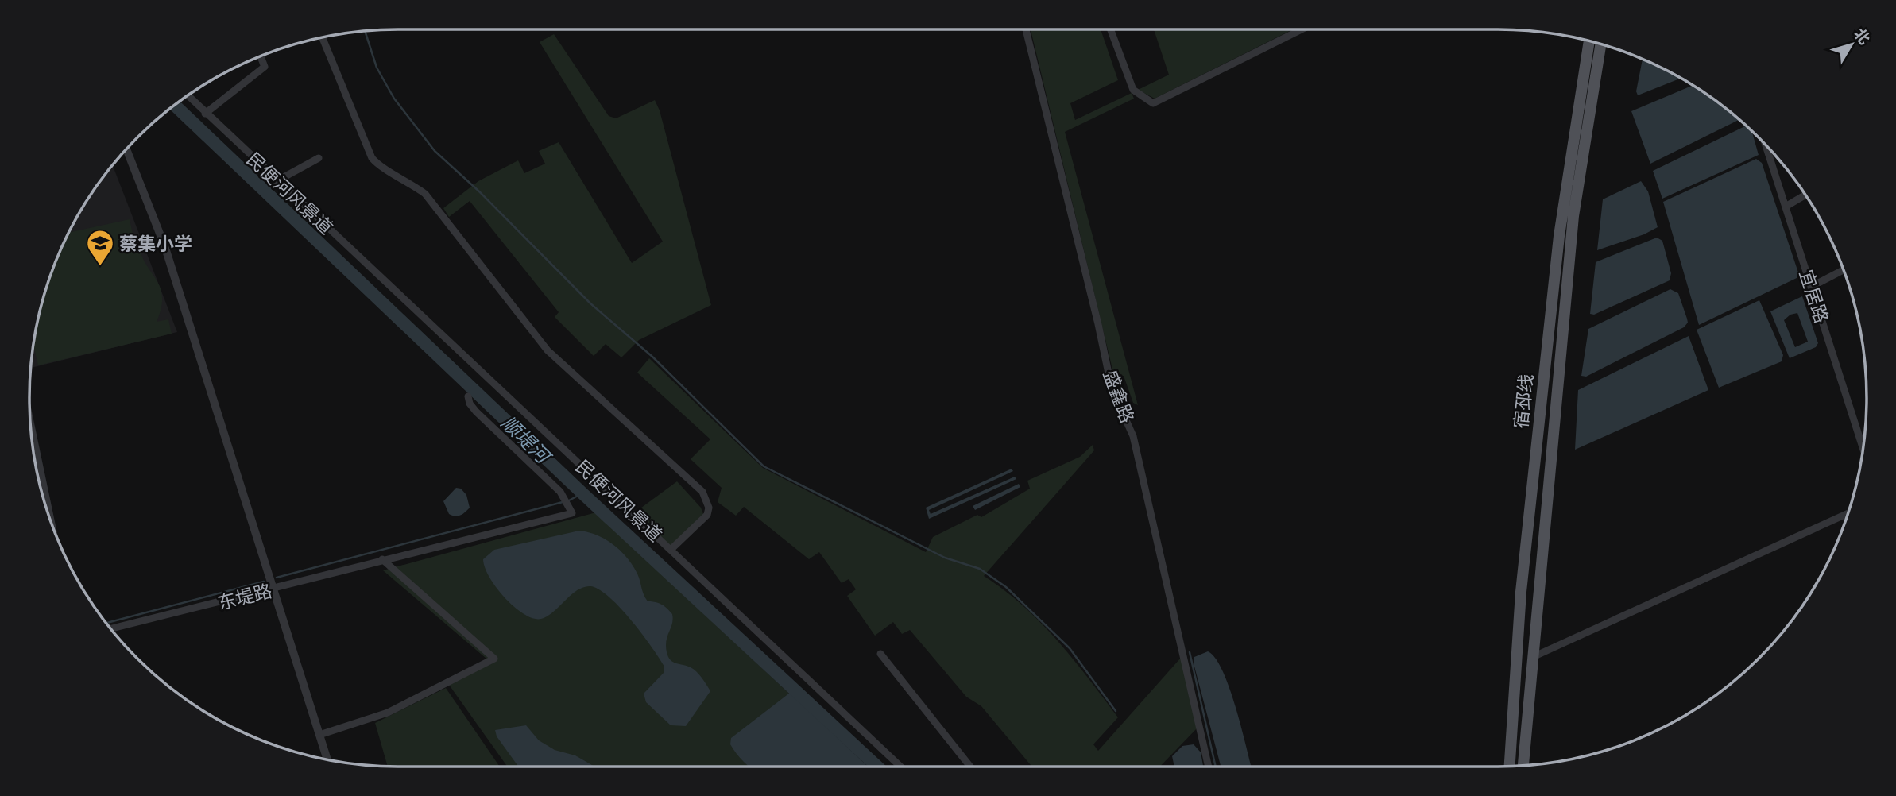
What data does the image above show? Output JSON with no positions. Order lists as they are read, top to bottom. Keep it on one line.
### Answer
{"streets":{"main road":["宿邳线"],"street":["民便河风景道","宜居路","盛鑫路","东堤路"]},"water":["顺堤河"],"places":{"school or university":["蔡集小学"]},"north":"top right"}
